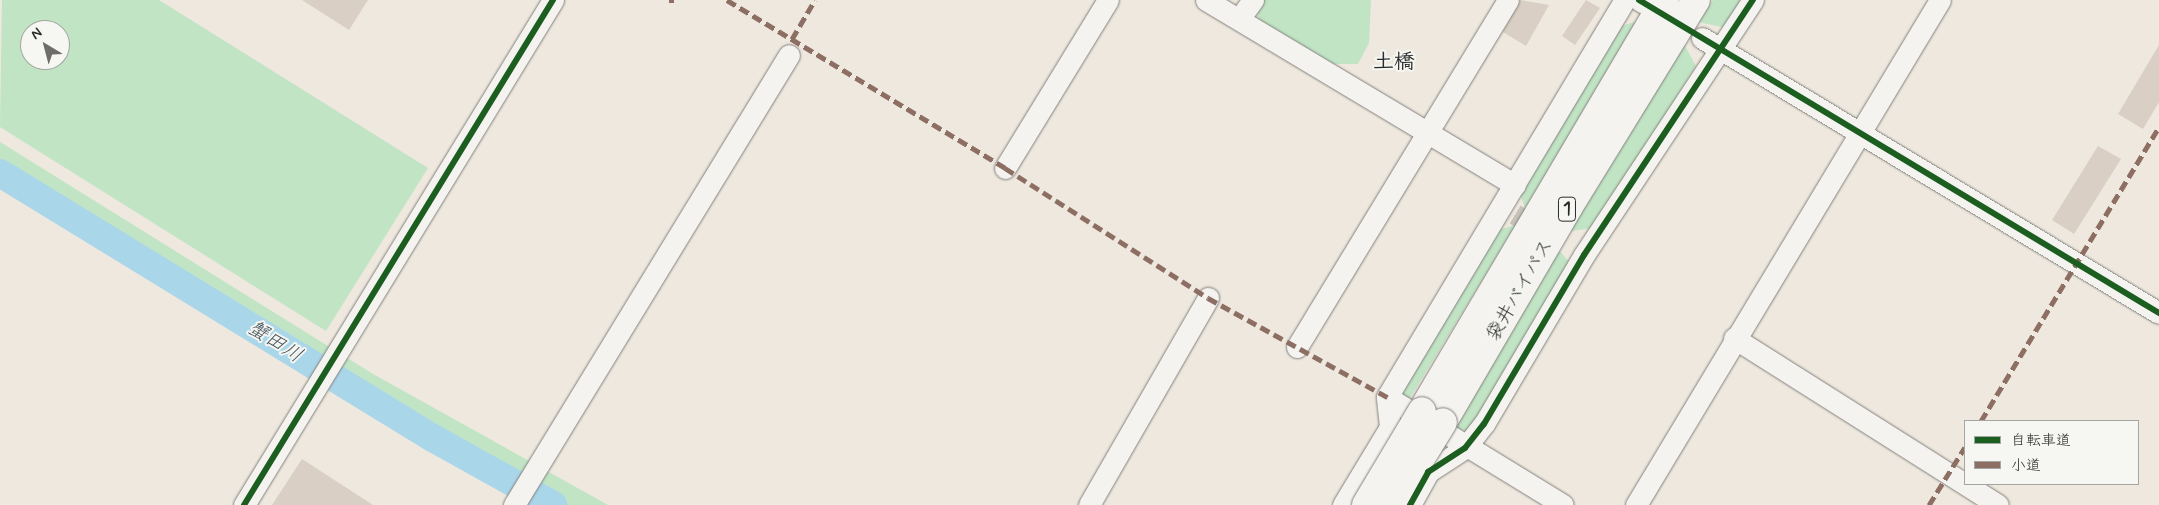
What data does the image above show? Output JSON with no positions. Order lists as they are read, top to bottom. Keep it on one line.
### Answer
{"streets":{"highway":["1","袋井バイパス"]},"districts":["土橋"],"water":["蟹田川"],"legend":["自転車道","小道"],"north":"top left"}
